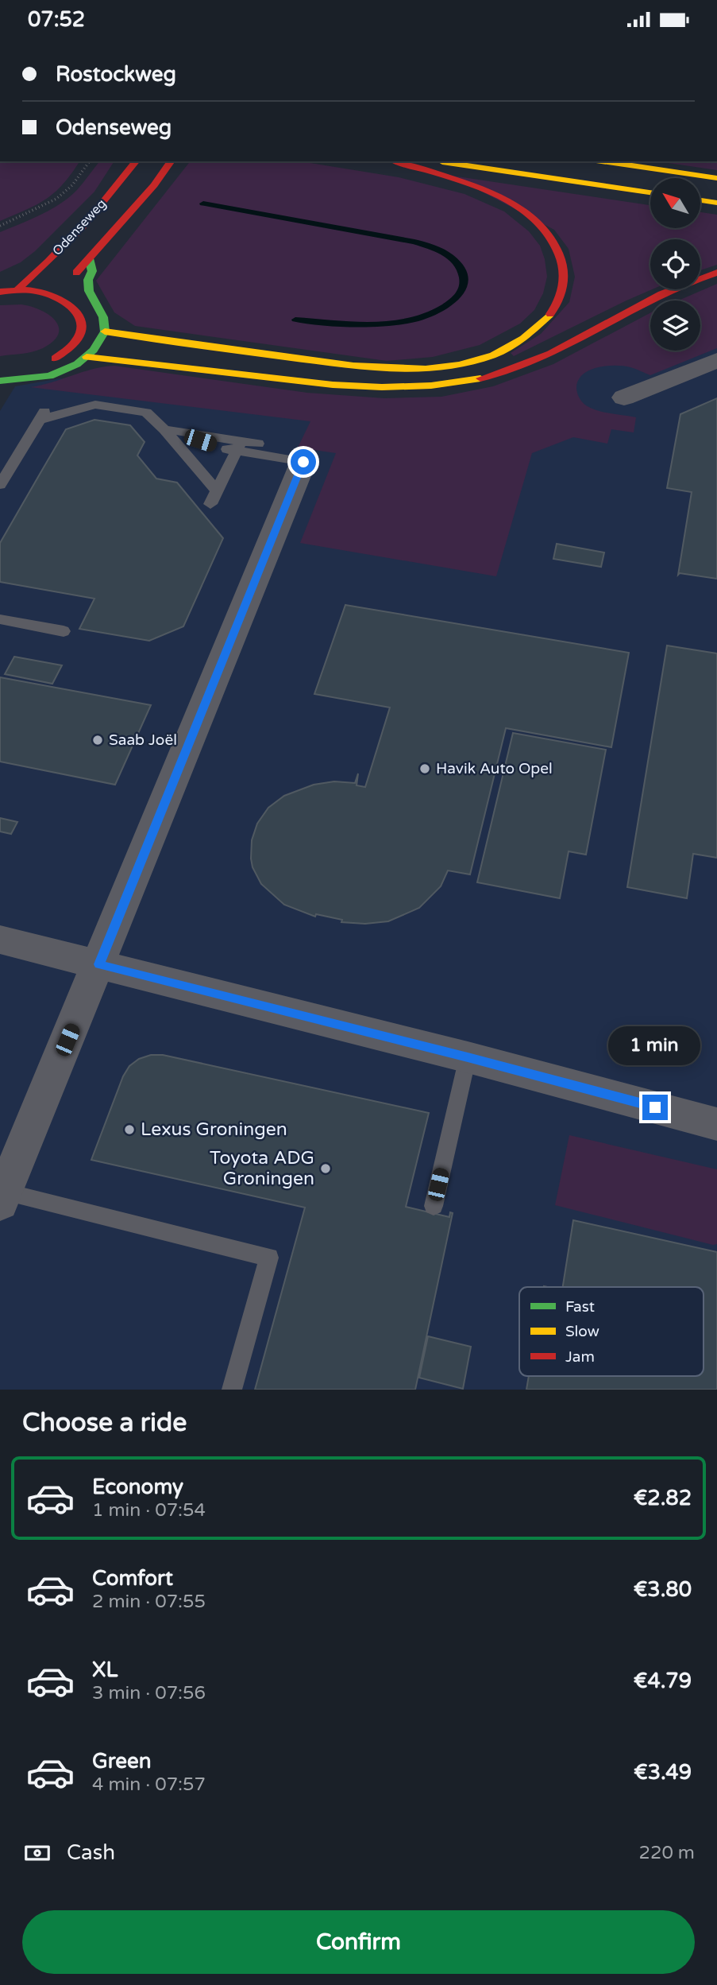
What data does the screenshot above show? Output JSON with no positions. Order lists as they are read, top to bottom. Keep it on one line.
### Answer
{"streets":{"main road":["Odenseweg"]},"places":["Saab Joël","Havik Auto Opel","Lexus Groningen","Toyota ADG Groningen"],"legend":["Fast","Slow","Jam"],"north":"top left","page":{"status":"07:52","banner":["Rostockweg","Odenseweg"],"bubble":"1 min","heading":"Choose a ride","list":[{"name":"Economy","note":"1 min · 07:54","value":"€2.82"},{"name":"Comfort","note":"2 min · 07:55","value":"€3.80"},{"name":"XL","note":"3 min · 07:56","value":"€4.79"},{"name":"Green","note":"4 min · 07:57","value":"€3.49"}],"pay":["Cash","220 m"],"buttons":"Confirm"}}
